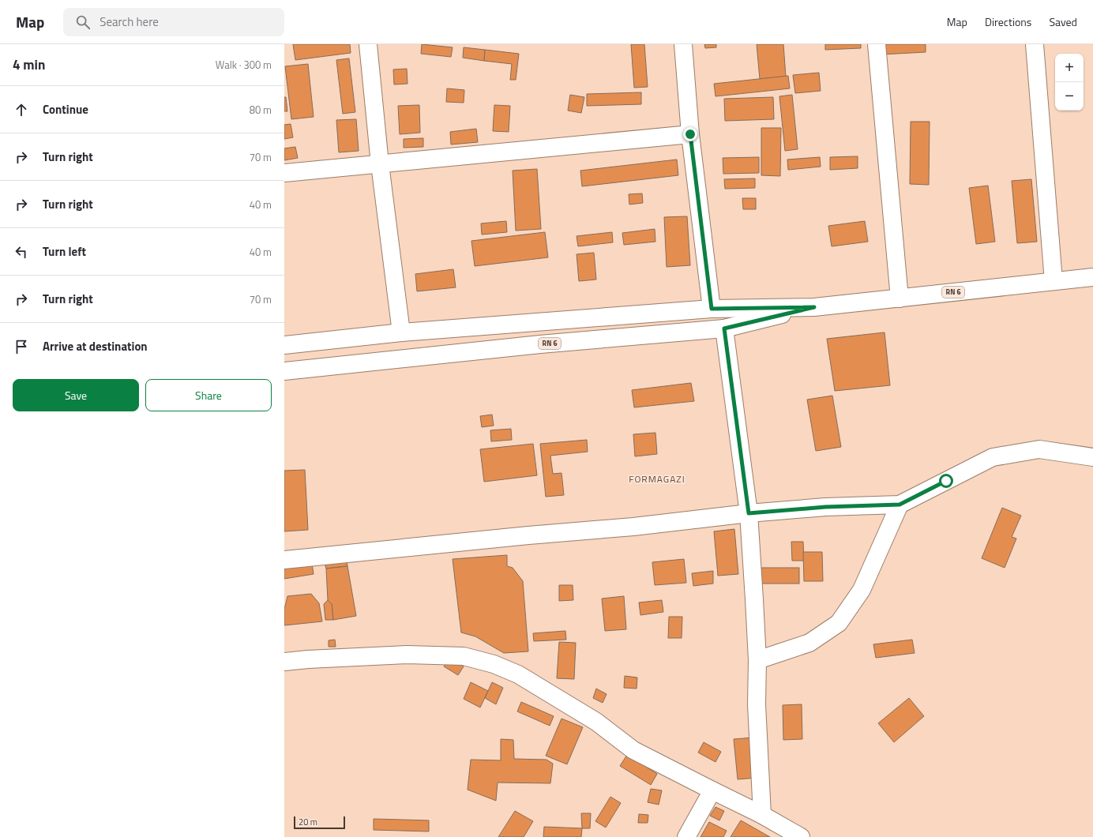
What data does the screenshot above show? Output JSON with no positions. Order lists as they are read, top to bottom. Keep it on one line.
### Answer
{"streets":{"street":["RN 6"]},"districts":["FORMAGAZI"],"scale_bar":"20 m","page":{"header":"Map","search":"Search here","nav":["Map","Directions","Saved"],"heading":["4 min","Walk · 300 m"],"map_buttons":["+","−"],"list":[["Continue","80 m"],["Turn right","70 m"],["Turn right","40 m"],["Turn left","40 m"],["Turn right","70 m"],"Arrive at destination"],"buttons":["Save","Share"],"scale":"20 m"}}
